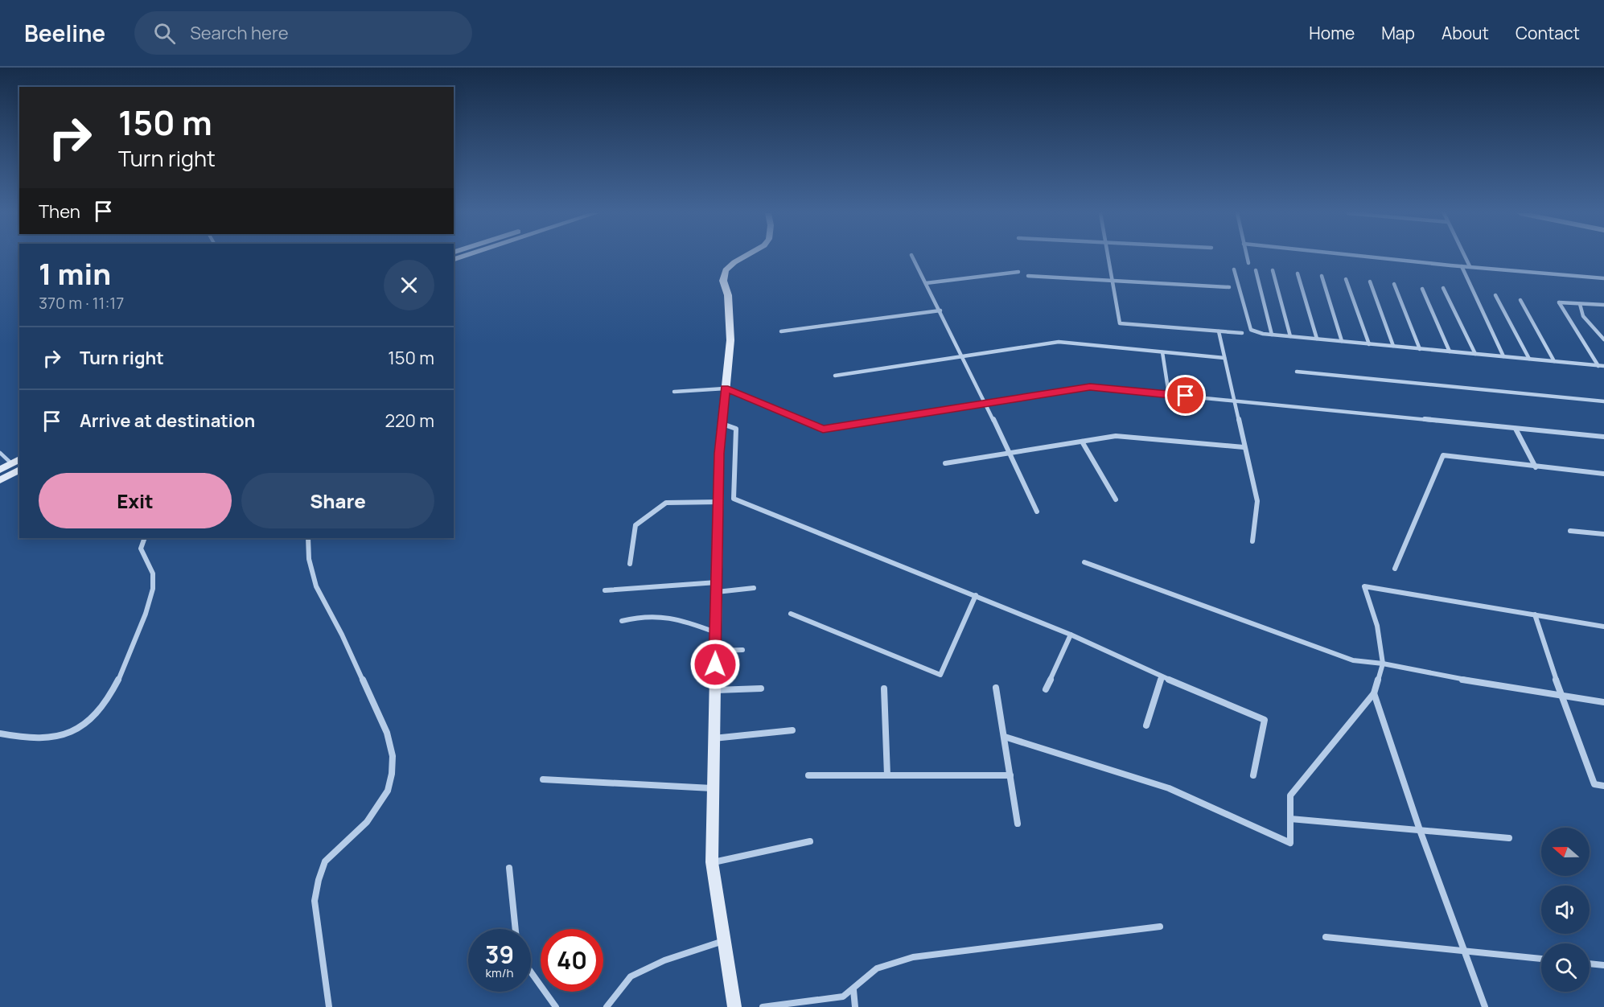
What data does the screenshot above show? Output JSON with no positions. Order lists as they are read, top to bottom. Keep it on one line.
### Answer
{"north":"left","page":{"header":"Beeline","search":"Search here","nav":["Home","Map","About","Contact"],"turn":["150 m","Turn right"],"then":"Then","heading":["1 min","370 m · 11:17"],"list":[{"name":"Turn right","value":"150 m"},{"name":"Arrive at destination","value":"220 m"}],"buttons":["Exit","Share"],"speed":"39 km/h","limit":"40"}}
